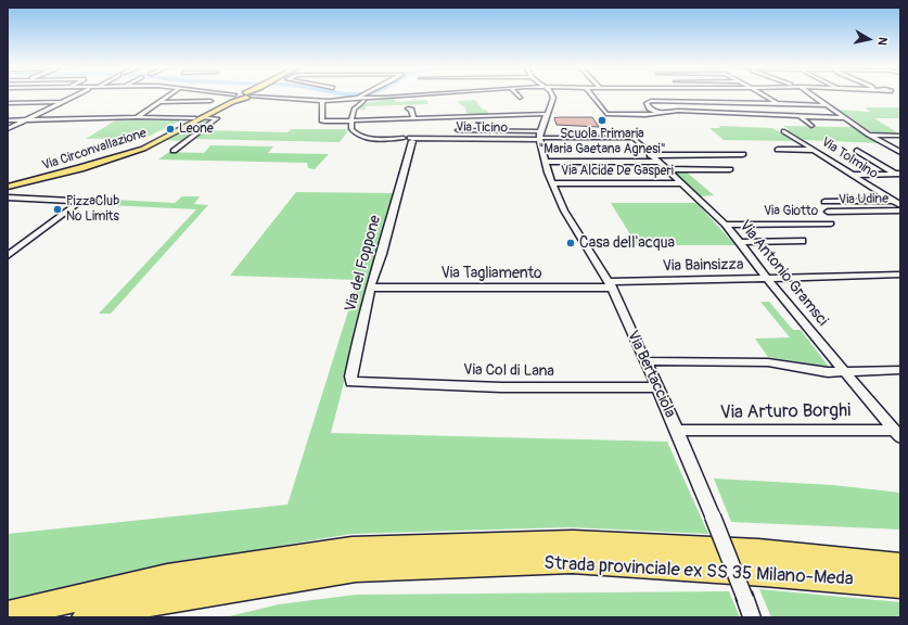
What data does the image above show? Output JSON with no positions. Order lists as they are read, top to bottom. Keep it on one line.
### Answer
{"streets":{"highway":["Strada provinciale ex SS 35 Milano-Meda"],"main road":["Via Circonvallazione"],"street":["Via Ticino","Via Tolmino","Via Alcide De Gasperi","Via Udine","Via Giotto","Via del Foppone","Via Bainsizza","Via Tagliamento","Via Antonio Gramsci","Via Col di Lana","Via Bertacciola","Via Arturo Borghi"]},"crossings":[["Via Ticino","Via del Foppone"],["Via Ticino","Via Antonio Gramsci"],["Via Ticino","Via Bertacciola"],["Via Alcide De Gasperi","Via Antonio Gramsci"],["Via Alcide De Gasperi","Via Bertacciola"],["Via Giotto","Via Antonio Gramsci"],["Via del Foppone","Via Tagliamento"],["Via del Foppone","Via Col di Lana"],["Via Bainsizza","Via Tagliamento"],["Via Bainsizza","Via Antonio Gramsci"],["Via Bainsizza","Via Bertacciola"],["Via Tagliamento","Via Bertacciola"],["Via Antonio Gramsci","Via Bertacciola"],["Via Antonio Gramsci","Via Arturo Borghi"],["Via Col di Lana","Via Bertacciola"],["Via Bertacciola","Via Arturo Borghi"]],"places":["Scuola Primaria \"Maria Gaetana Agnesi\"","Leone","PizzaClub No Limits","Casa dell'acqua"],"north":"right"}
